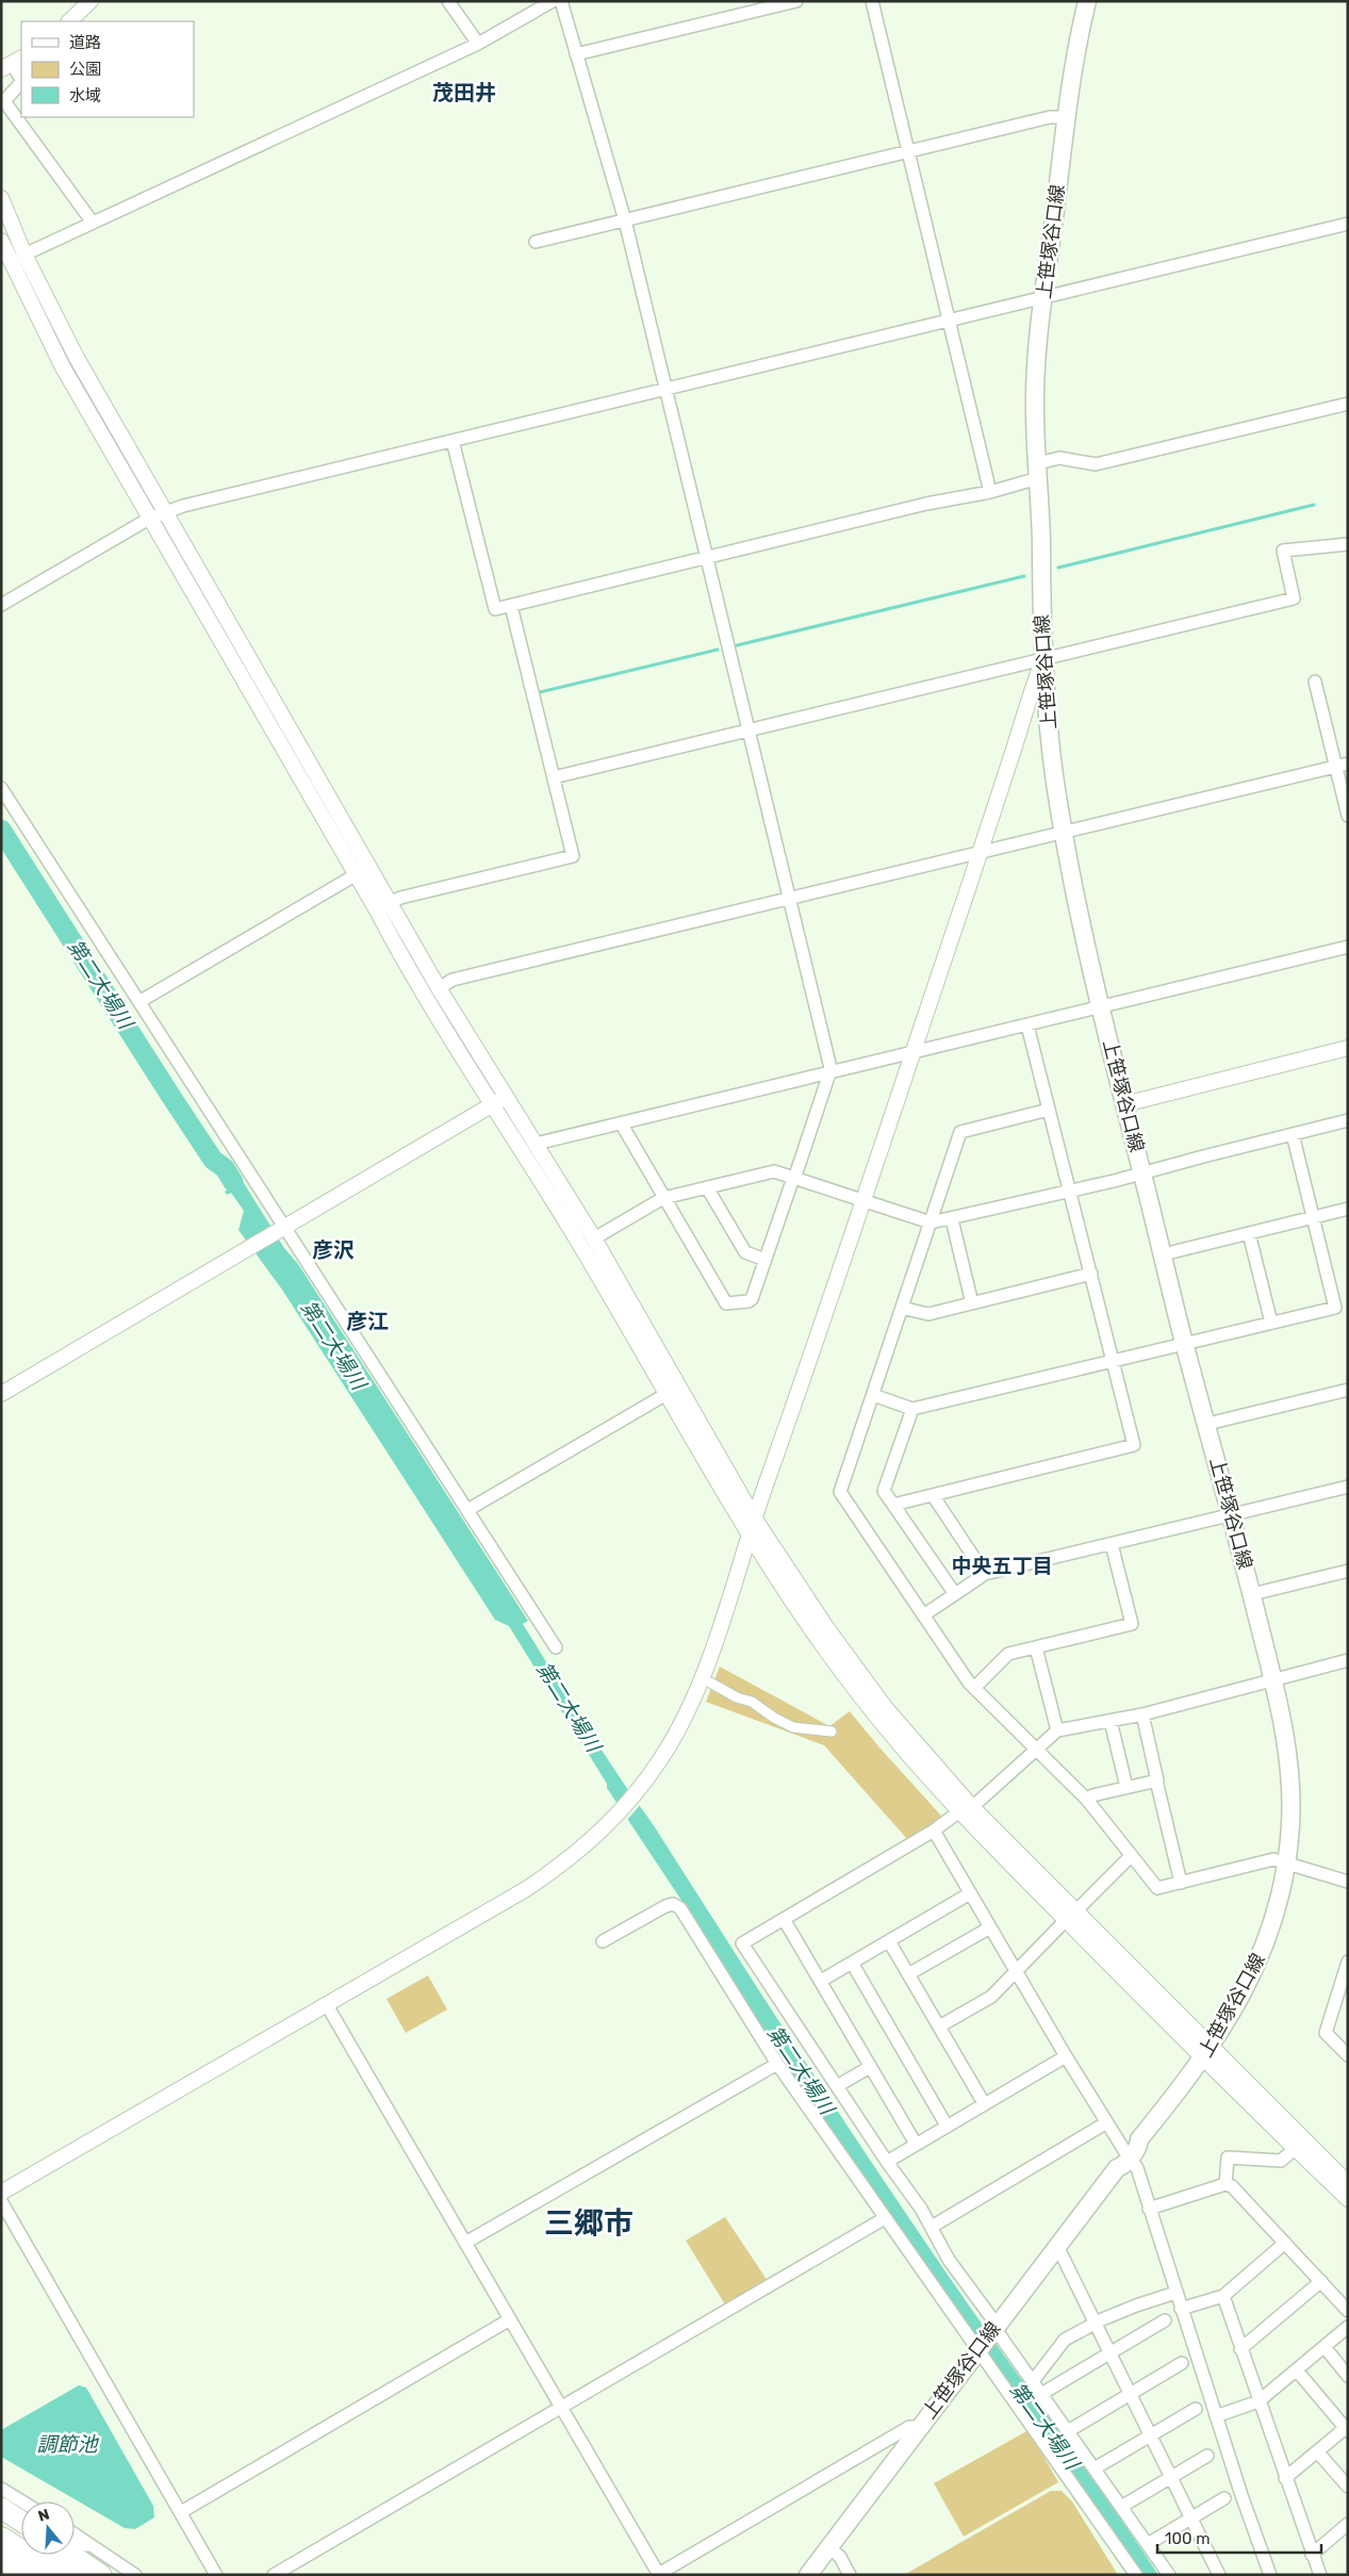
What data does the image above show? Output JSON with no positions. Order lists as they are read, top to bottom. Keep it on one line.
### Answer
{"streets":{"main road":["上笹塚谷口線"]},"districts":["茂田井","彦沢","彦江","中央五丁目","三郷市"],"water":["第二大場川","調節池"],"legend":["道路","公園","水域"],"scale_bar":"100 m","north":"top"}
